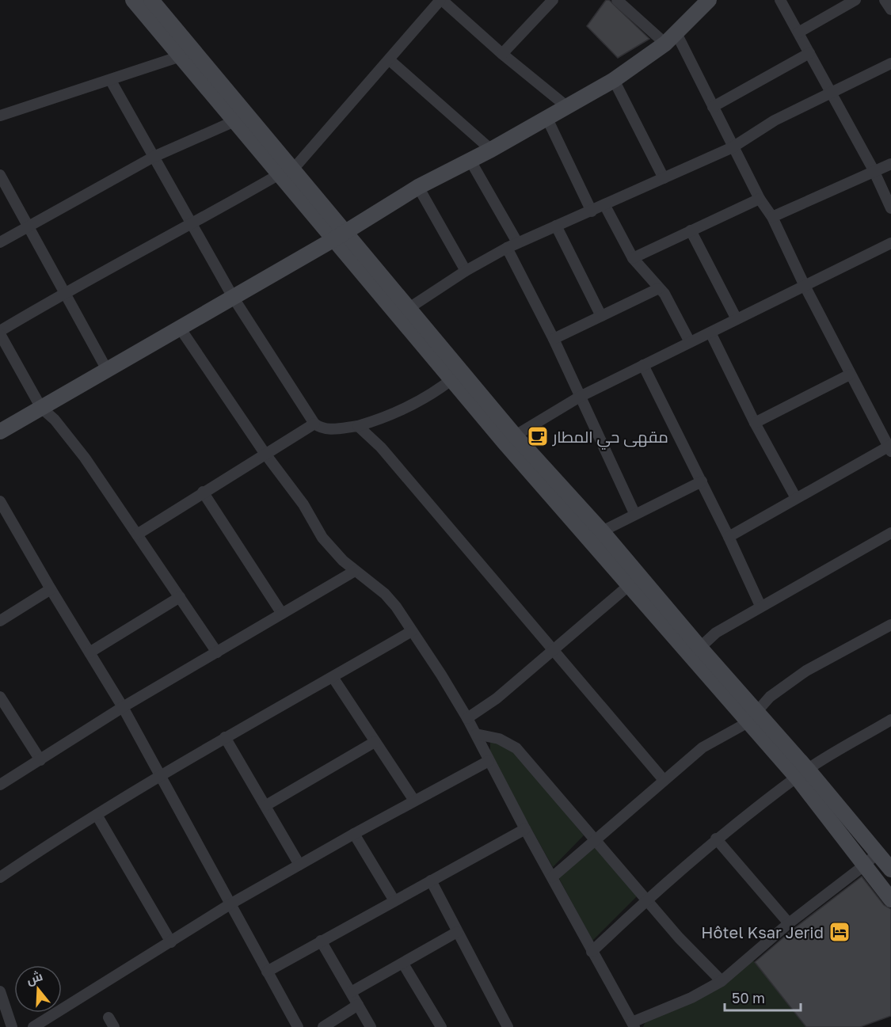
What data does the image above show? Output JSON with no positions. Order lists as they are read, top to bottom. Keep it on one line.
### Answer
{"places":{"cafe":["مقهى حي المطار"],"hotel":["Hôtel Ksar Jerid"]},"scale_bar":"50 m","north":"top"}
